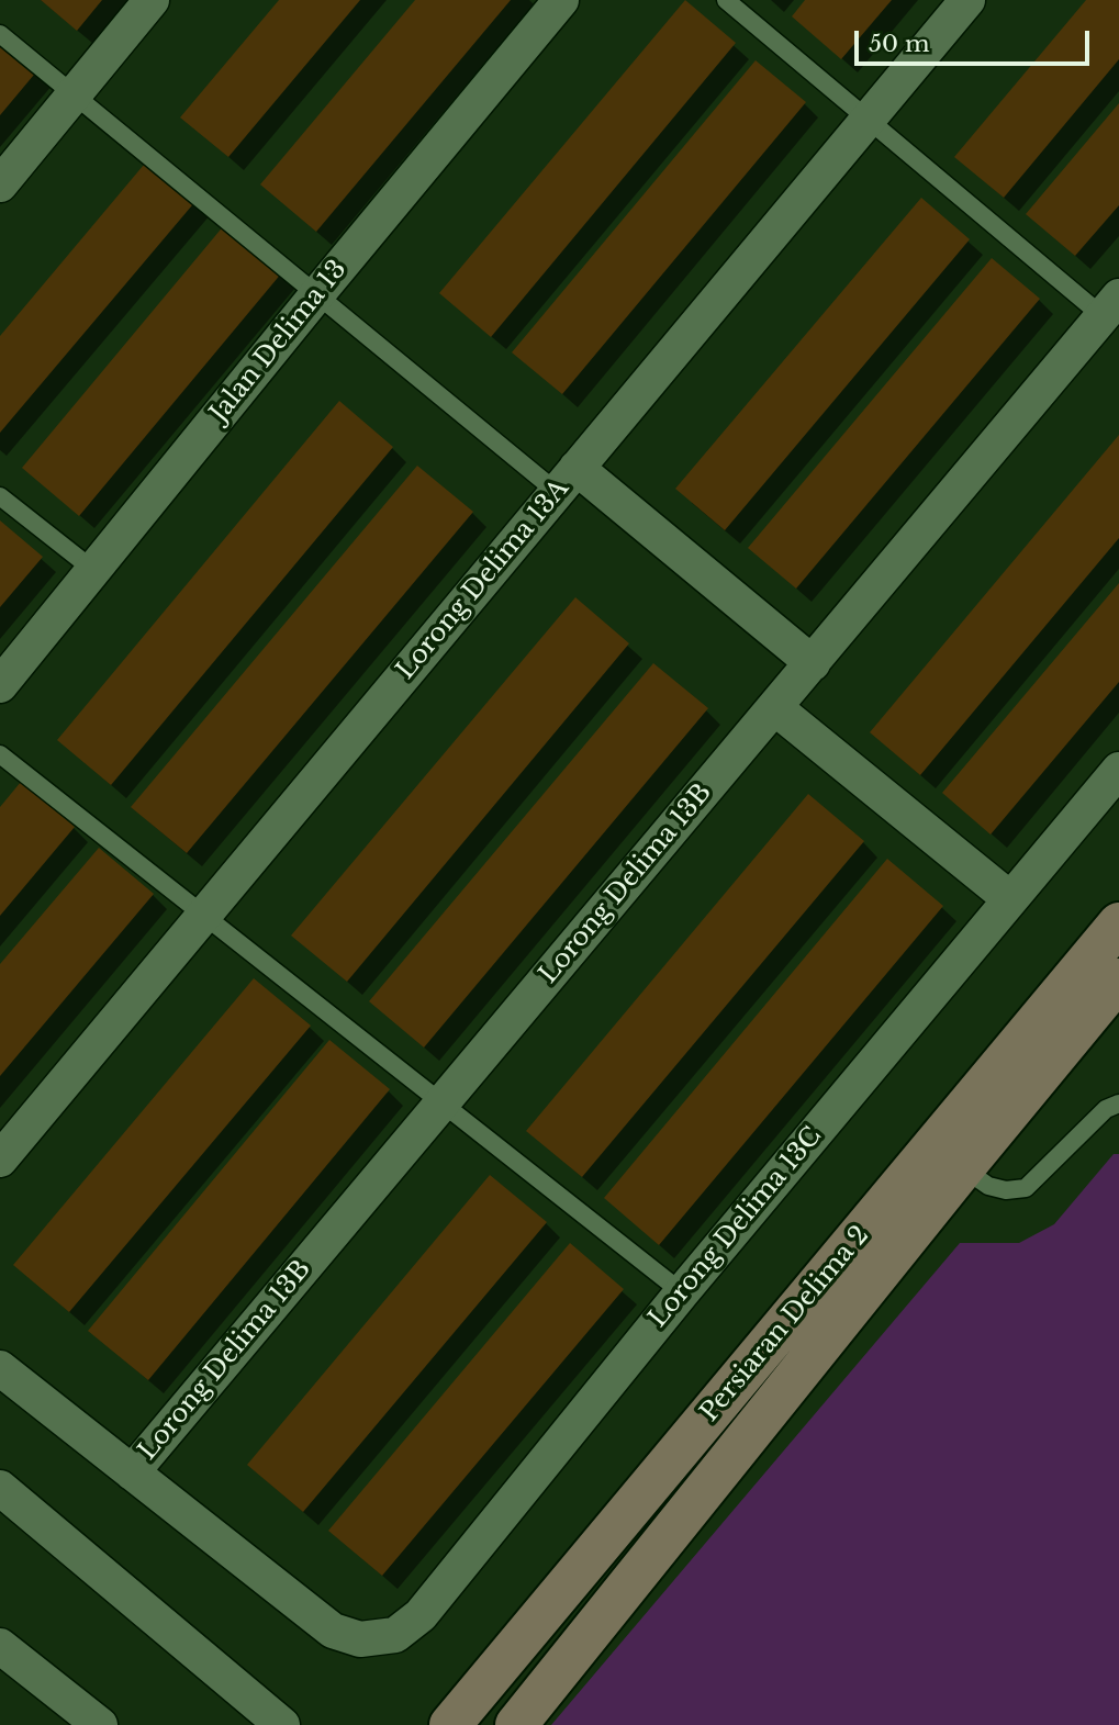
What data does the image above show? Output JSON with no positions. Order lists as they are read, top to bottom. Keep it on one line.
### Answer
{"streets":{"street":["Jalan Delima 13","Lorong Delima 13A","Lorong Delima 13B","Lorong Delima 13C","Persiaran Delima 2"]},"crossings":[["Lorong Delima 13B","Lorong Delima 13C"]],"scale_bar":"50 m"}
